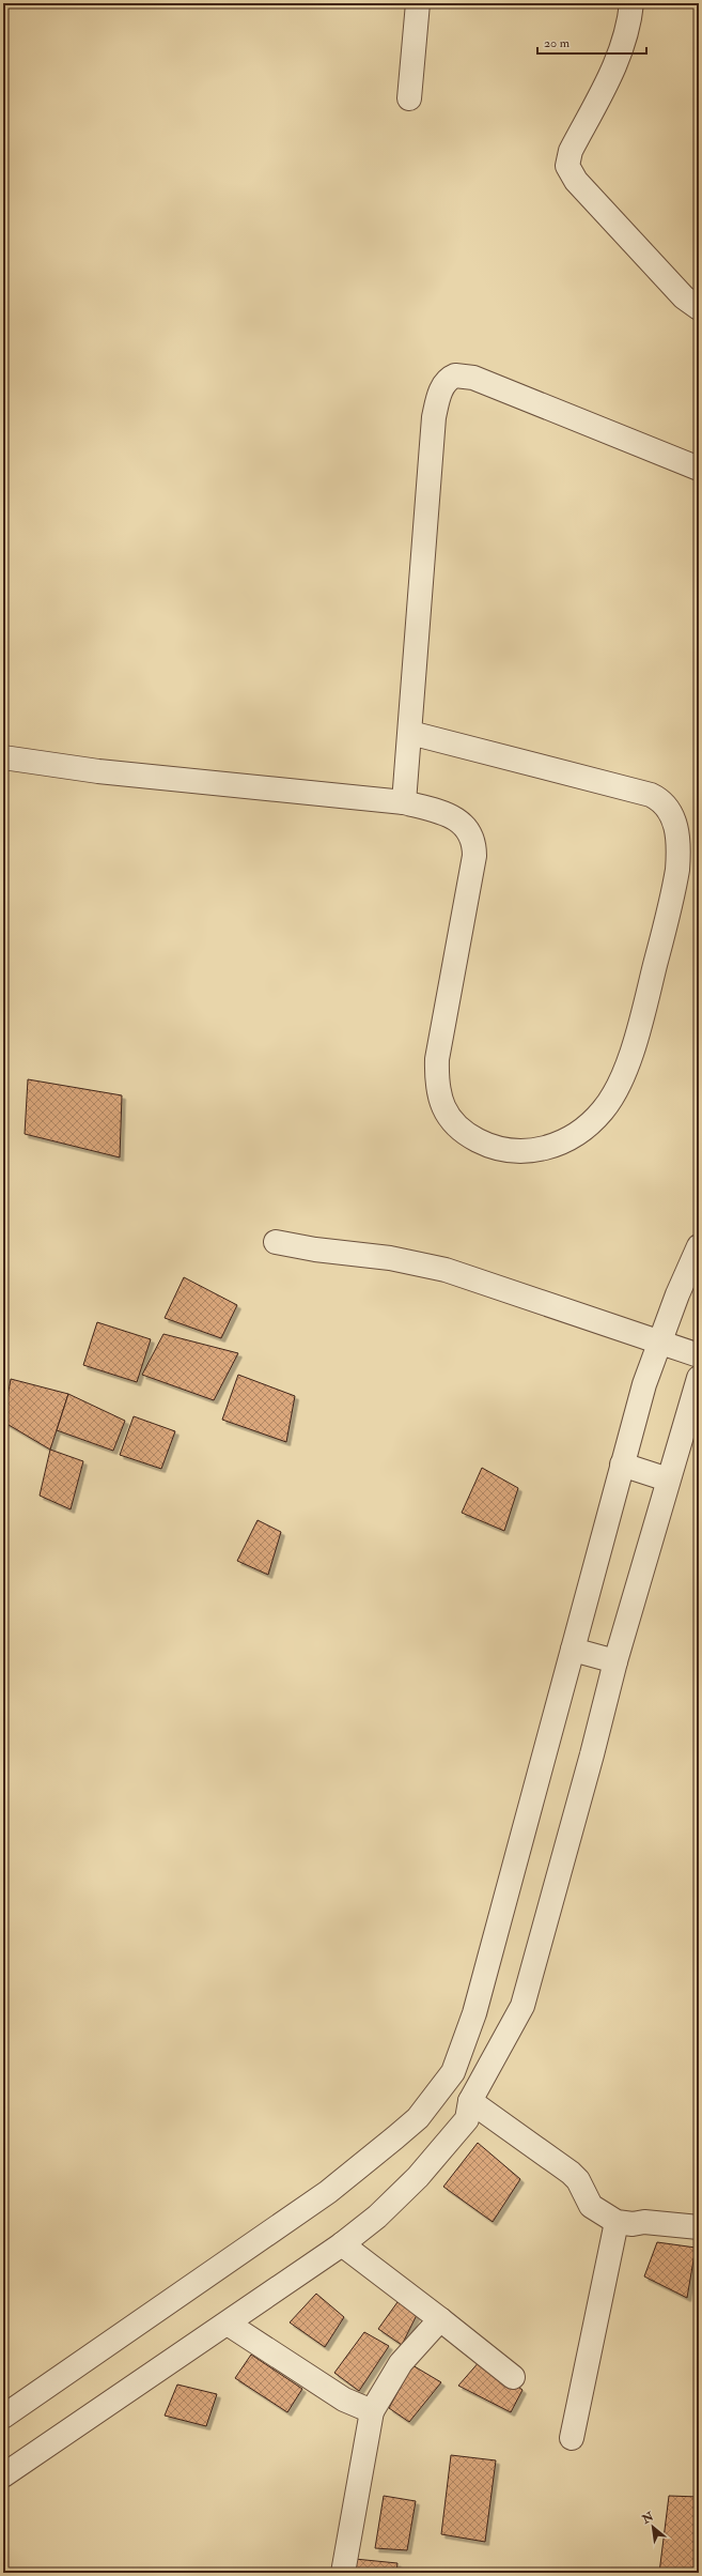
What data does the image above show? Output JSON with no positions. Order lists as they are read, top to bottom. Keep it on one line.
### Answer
{"scale_bar":"20 m","north":"top left"}
